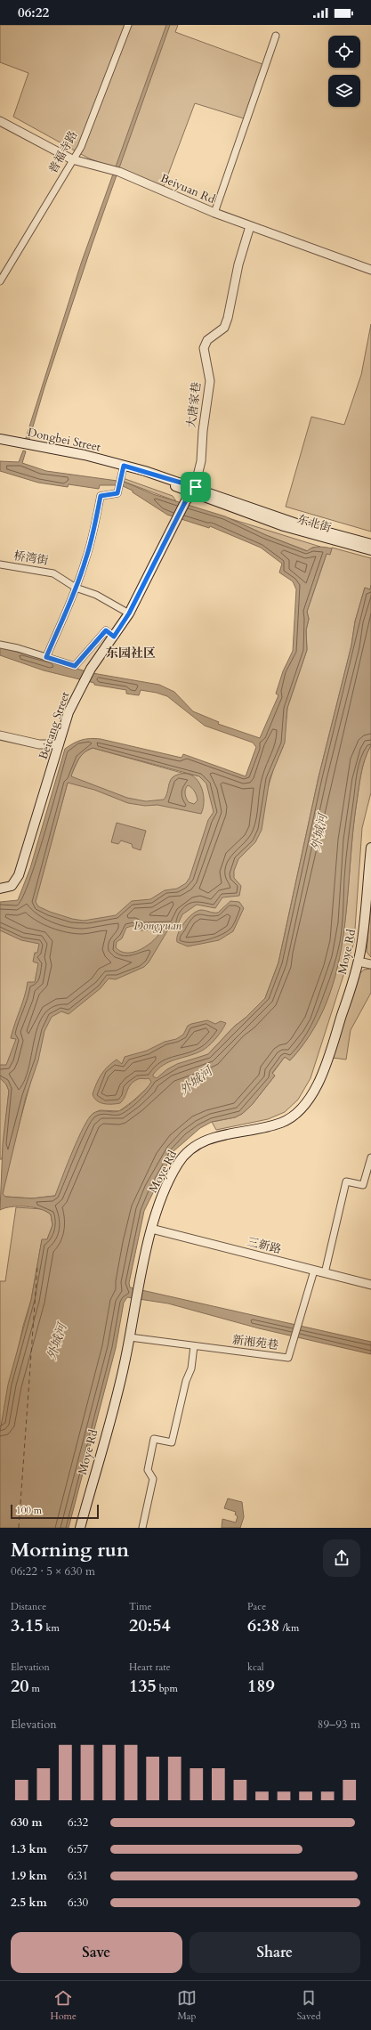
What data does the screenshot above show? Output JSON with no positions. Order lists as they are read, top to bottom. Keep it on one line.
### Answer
{"streets":{"main road":["Dongbei Street","东北街","Beicang Street","Moye Rd"],"street":["普福寺路","Beiyuan Rd","大唐家巷","桥湾街","三新路","新湘苑巷"]},"crossings":[["普福寺路","Beiyuan Rd"],["Beiyuan Rd","大唐家巷"],["大唐家巷","Dongbei Street"],["大唐家巷","Beicang Street"],["Dongbei Street","东北街"],["Dongbei Street","Beicang Street"],["桥湾街","Beicang Street"],["Moye Rd","三新路"],["Moye Rd","新湘苑巷"],["三新路","新湘苑巷"]],"districts":["东园社区"],"water":["外城河"],"parks":["Dongyuan"],"scale_bar":"100 m","page":{"status":"06:22","scale":"100 m","heading":["Morning run","06:22 · 5 × 630 m"],"stats":[["Distance","3.15 km"],["Time","20:54"],["Pace","6:38 /km"],["Elevation","20 m"],["Heart rate","135 bpm"],["kcal","189"]],"chart":["Elevation","89–93 m"],"list":[{"name":"630 m","note":"6:32"},{"name":"1.3 km","note":"6:57"},{"name":"1.9 km","note":"6:31"},{"name":"2.5 km","note":"6:30"}],"buttons":["Save","Share"],"tabs":["Home","Map","Saved"]}}
